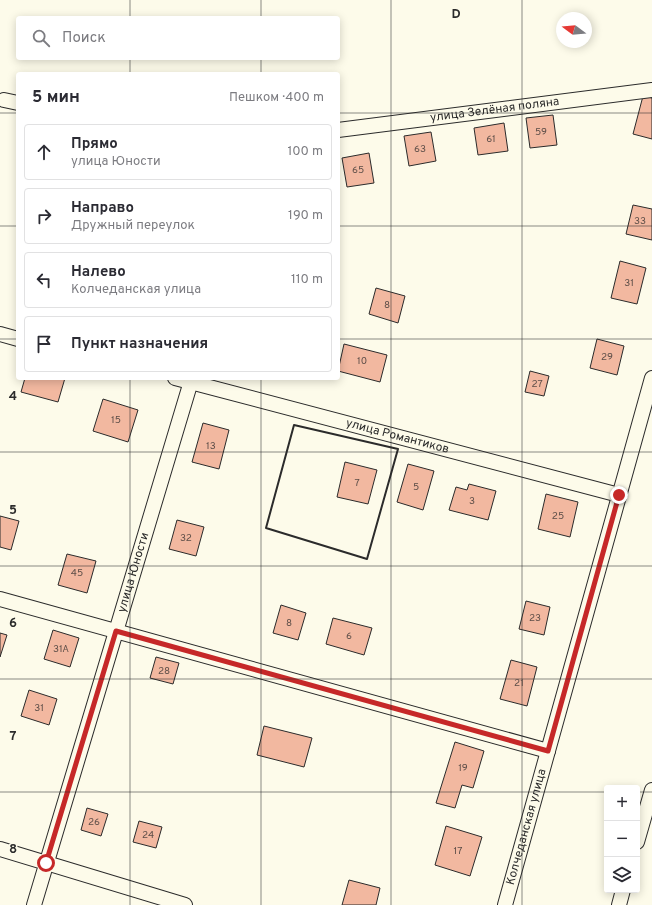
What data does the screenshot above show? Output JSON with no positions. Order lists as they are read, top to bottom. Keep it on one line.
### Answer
{"streets":{"street":["улица Зелёная поляна","улица Романтиков","улица Юности","Колчеданская улица"]},"crossings":[["улица Романтиков","улица Юности"],["улица Романтиков","Колчеданская улица"]],"house_numbers":["59","61","63","65","33","31","8","29","10","27","15","13","7","5","3","25","32","45","23","8","6","31А","28","21","31","19","26","24","17"],"north":"left","page":{"search":"Поиск","heading":["5 мин","Пешком · 400 m"],"list":[["Прямо","улица Юности","100 m"],["Направо","Дружный переулок","190 m"],["Налево","Колчеданская улица","110 m"],"Пункт назначения"],"map_buttons":["+","−"]},"grid":{"columns":["D"],"rows":["4","5","6","7","8"]}}
